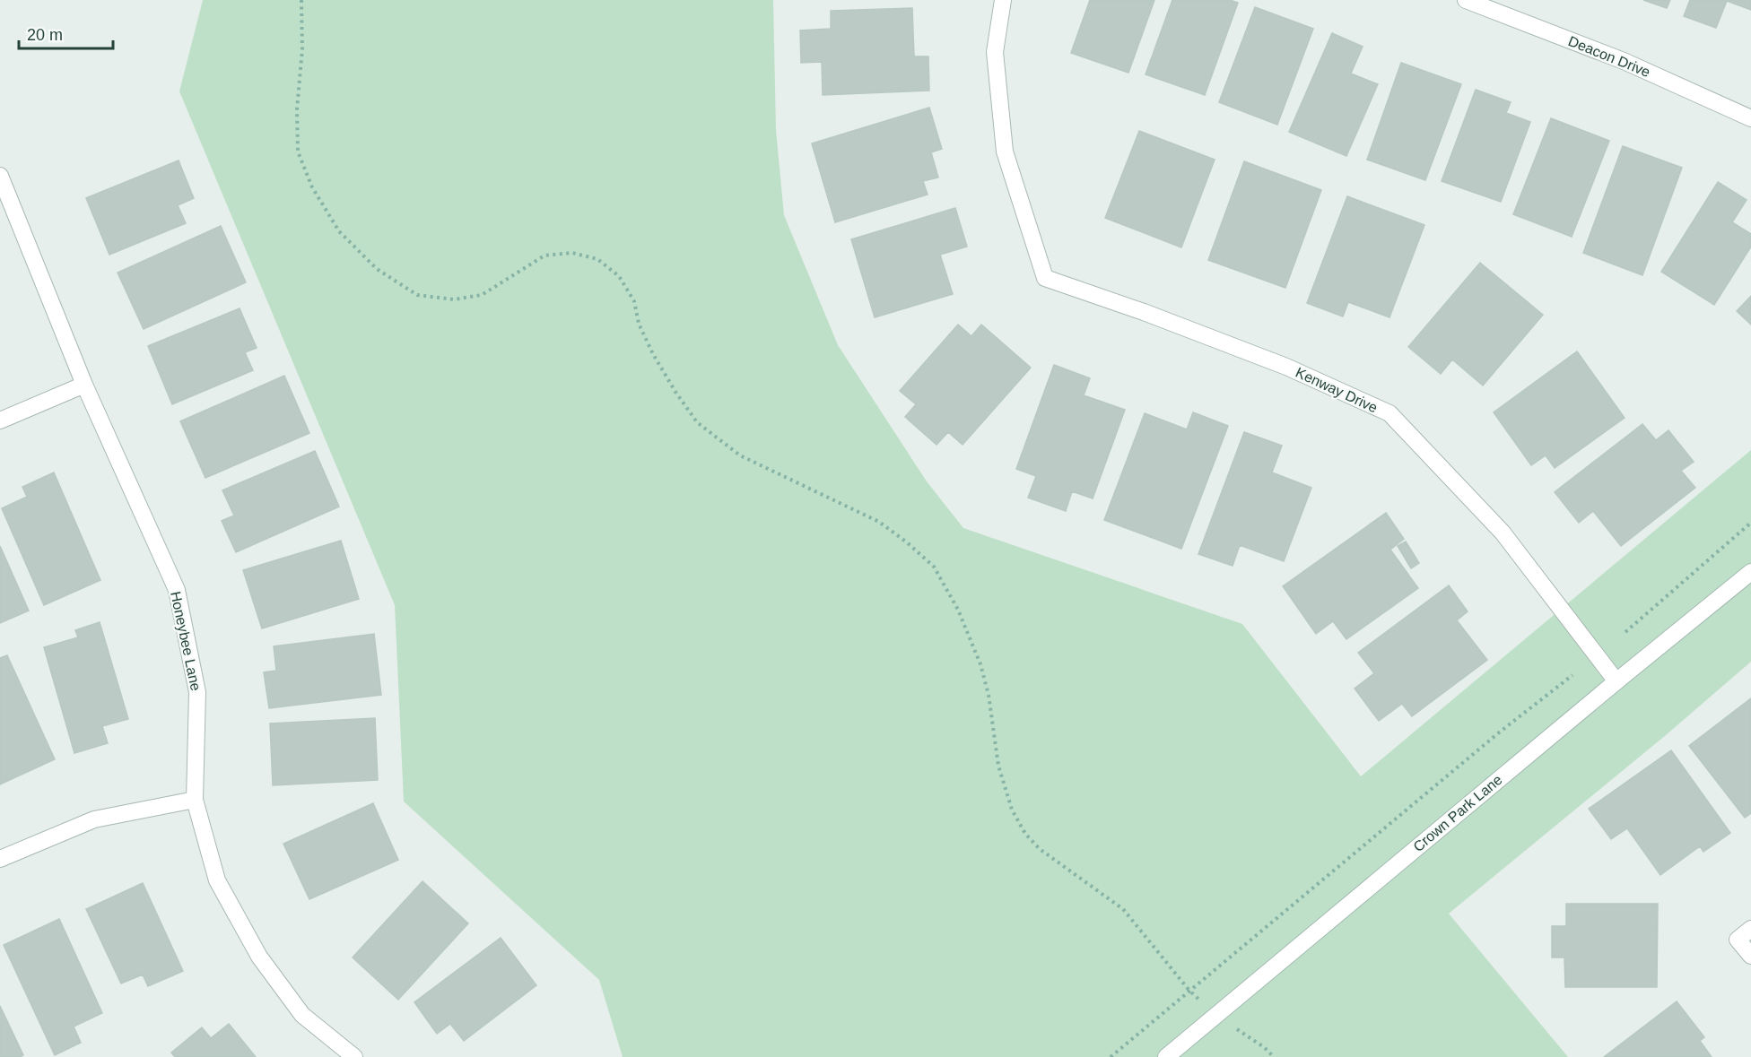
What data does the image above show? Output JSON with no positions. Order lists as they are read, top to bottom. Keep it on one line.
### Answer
{"streets":{"street":["Deacon Drive","Kenway Drive","Honeybee Lane","Crown Park Lane"]},"crossings":[["Kenway Drive","Crown Park Lane"]],"scale_bar":"20 m"}
